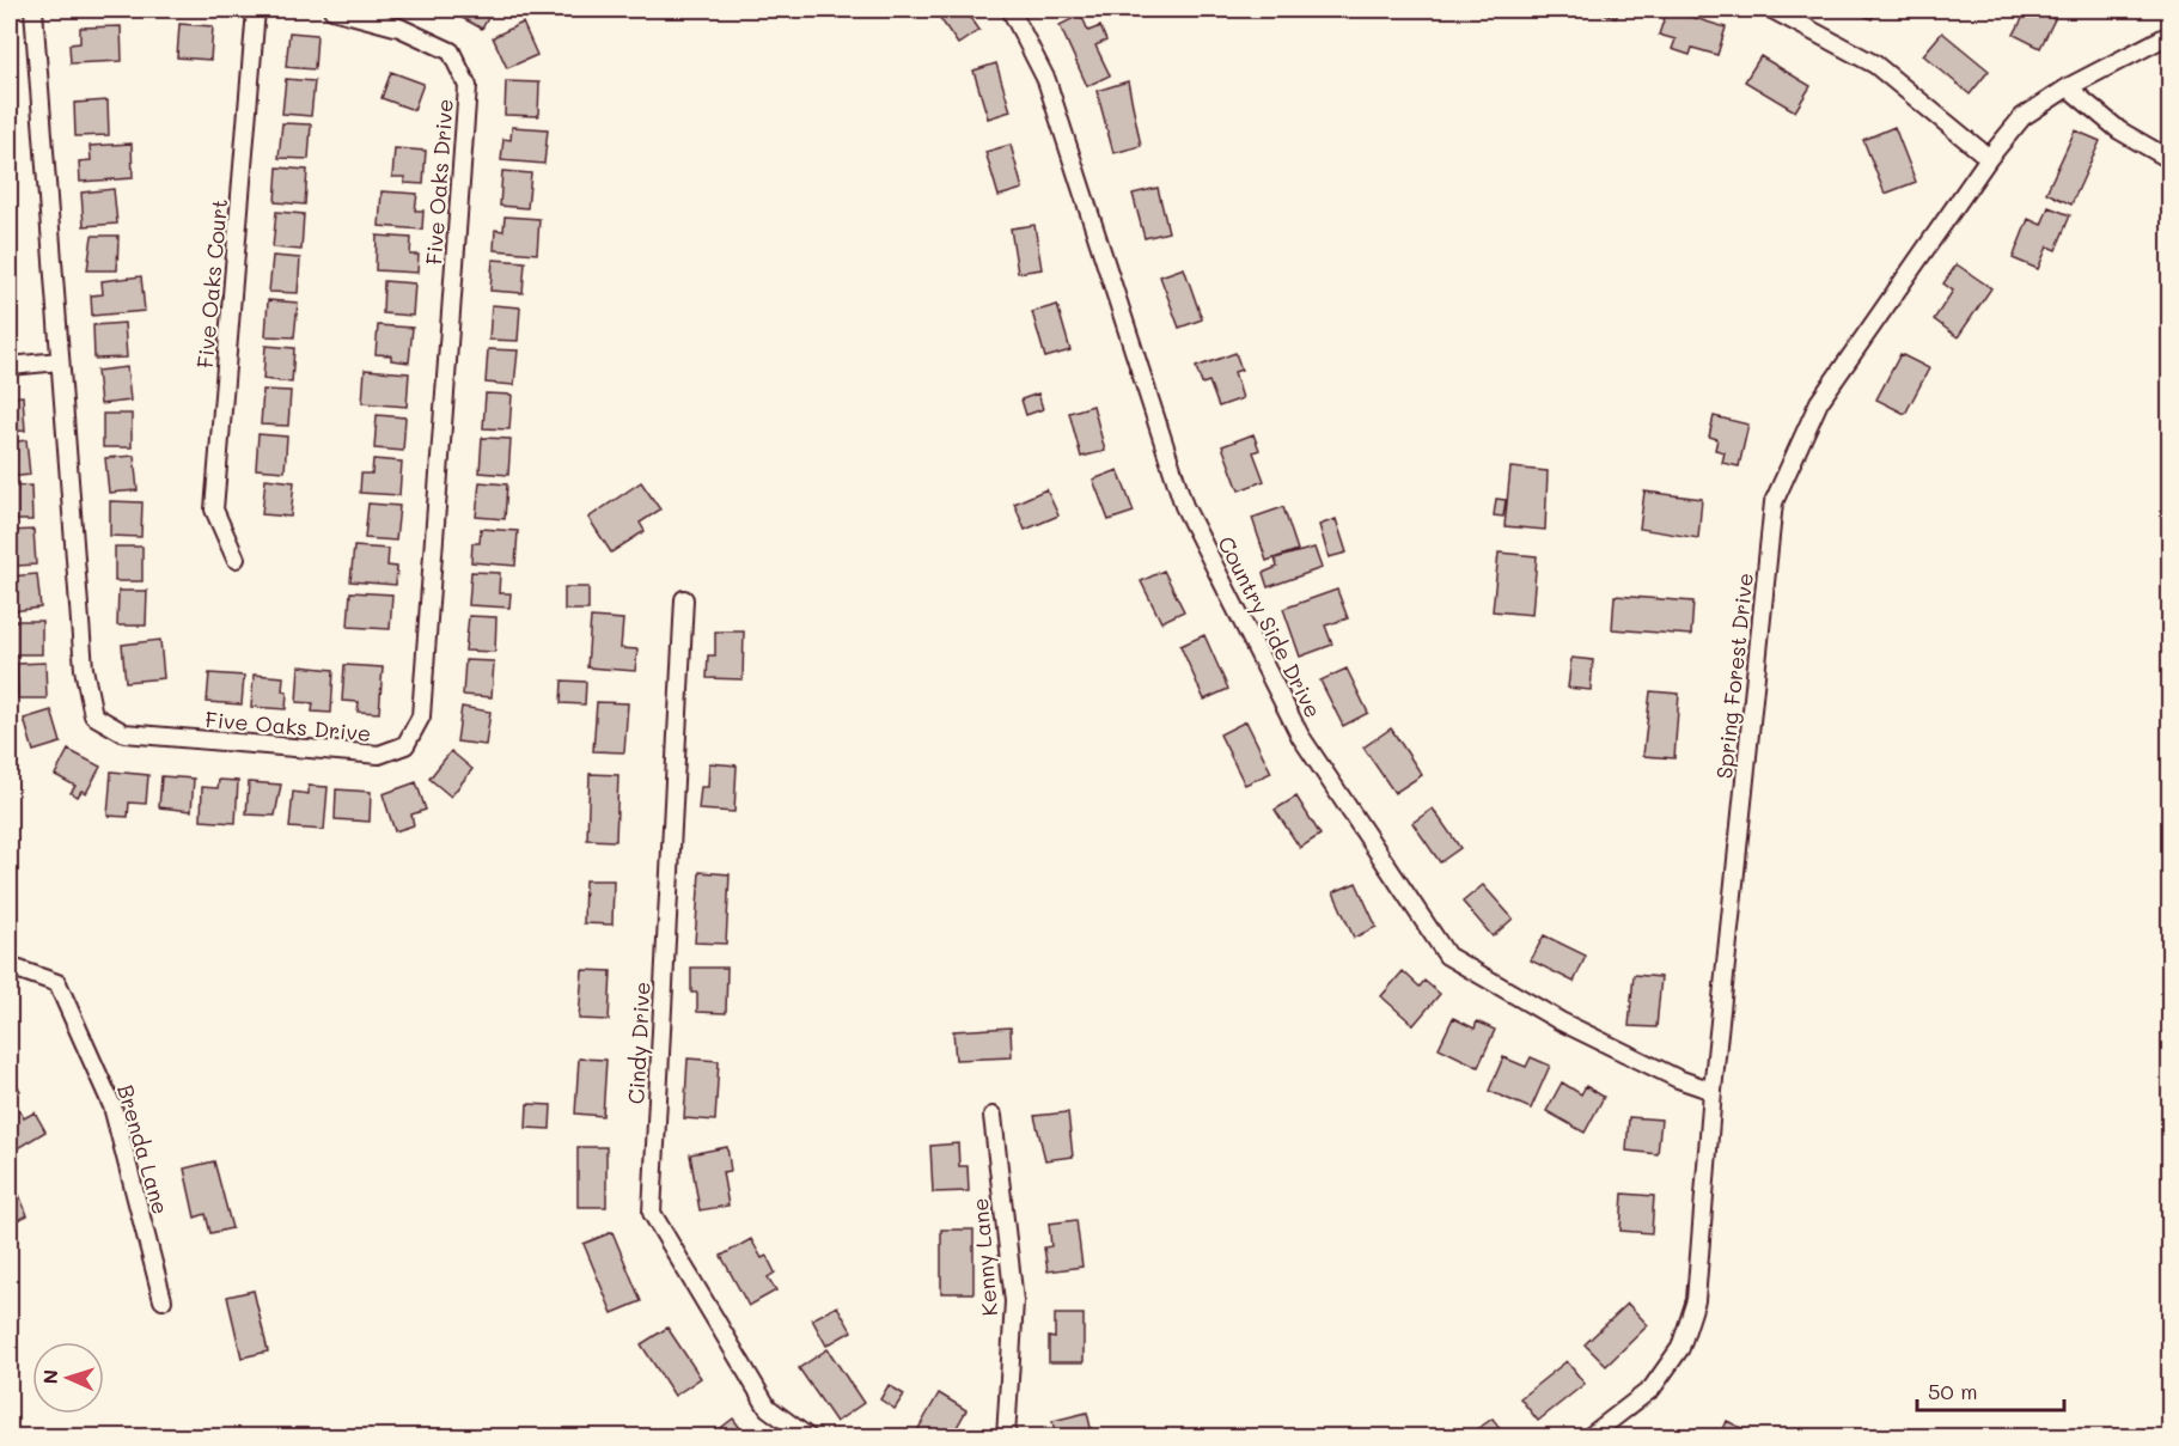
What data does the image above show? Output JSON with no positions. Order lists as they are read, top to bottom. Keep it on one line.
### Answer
{"streets":{"street":["Five Oaks Drive","Five Oaks Court","Country Side Drive","Spring Forest Drive","Cindy Drive","Brenda Lane","Kenny Lane"]},"crossings":[["Country Side Drive","Spring Forest Drive"]],"scale_bar":"50 m","north":"left"}
